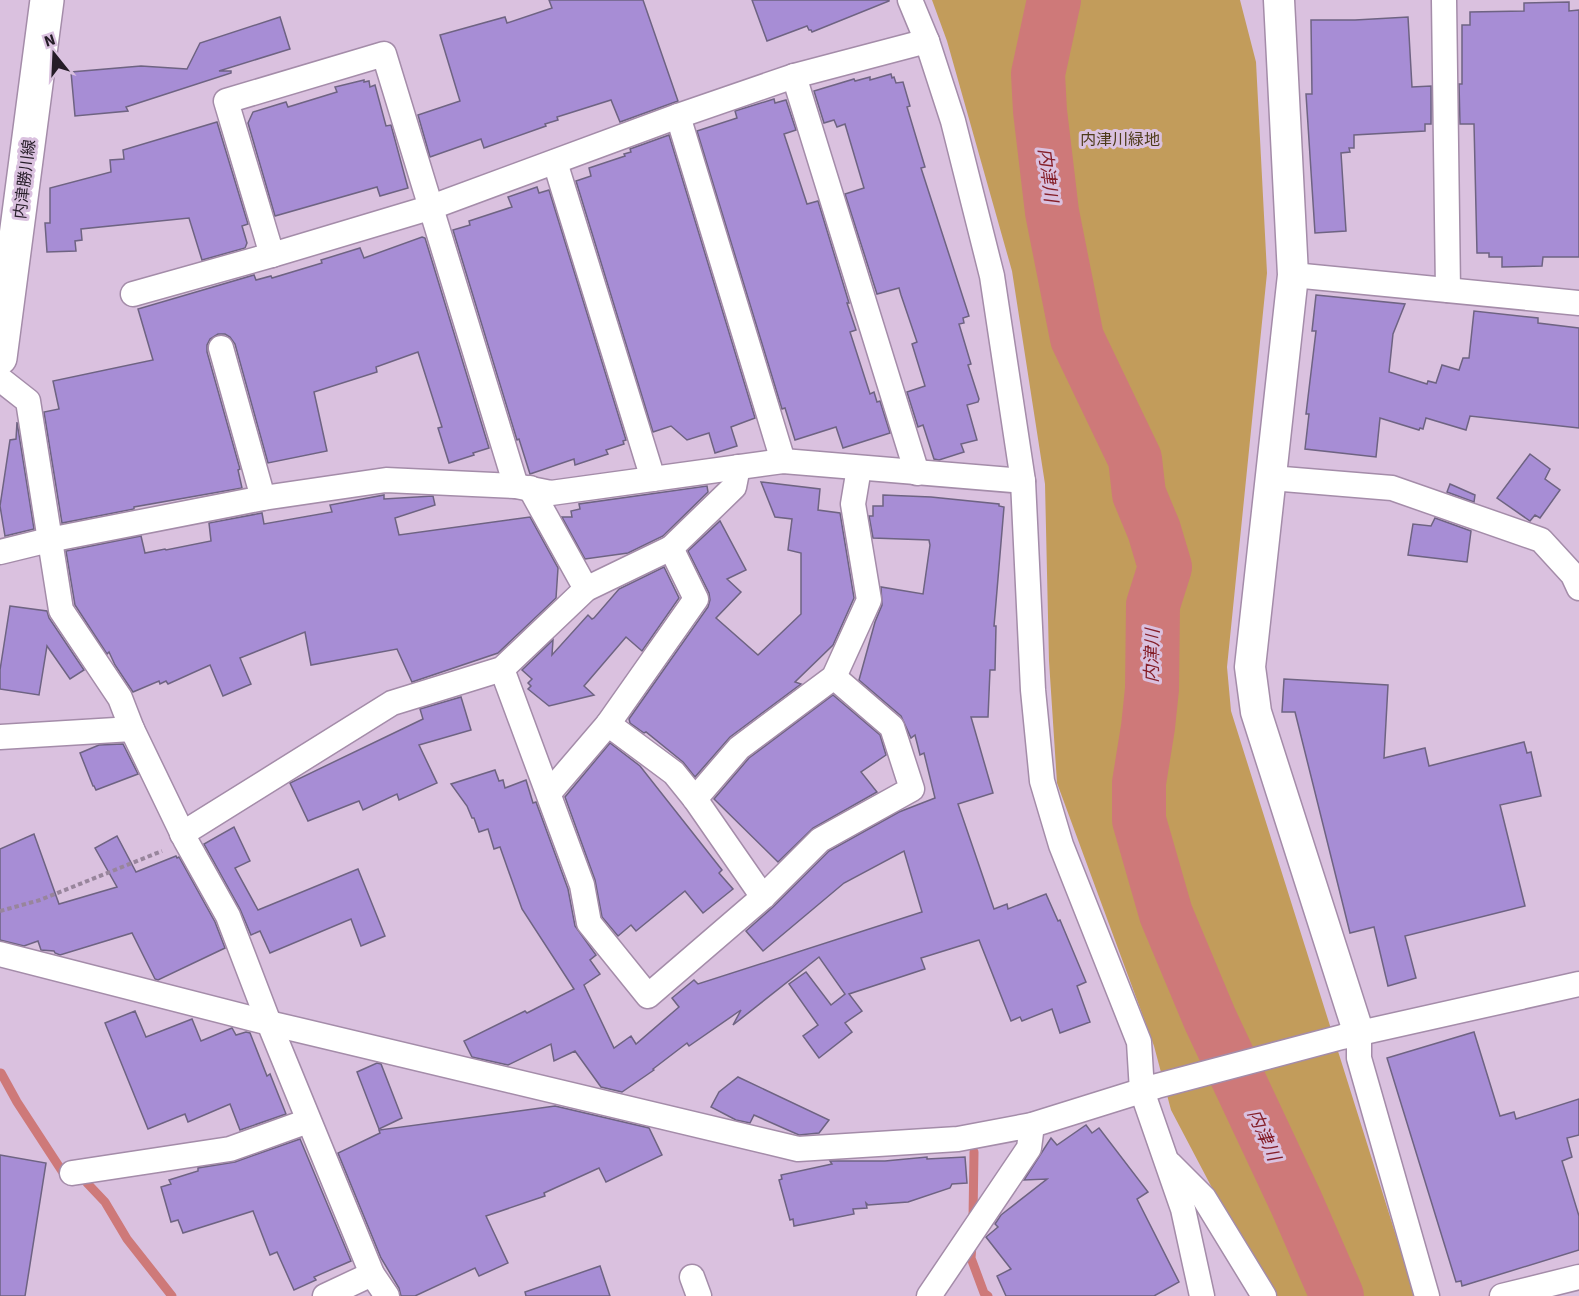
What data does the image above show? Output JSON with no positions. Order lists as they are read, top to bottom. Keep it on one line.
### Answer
{"streets":{"main road":["内津勝川線"]},"water":["内津川"],"parks":["内津川緑地"],"north":"top"}
